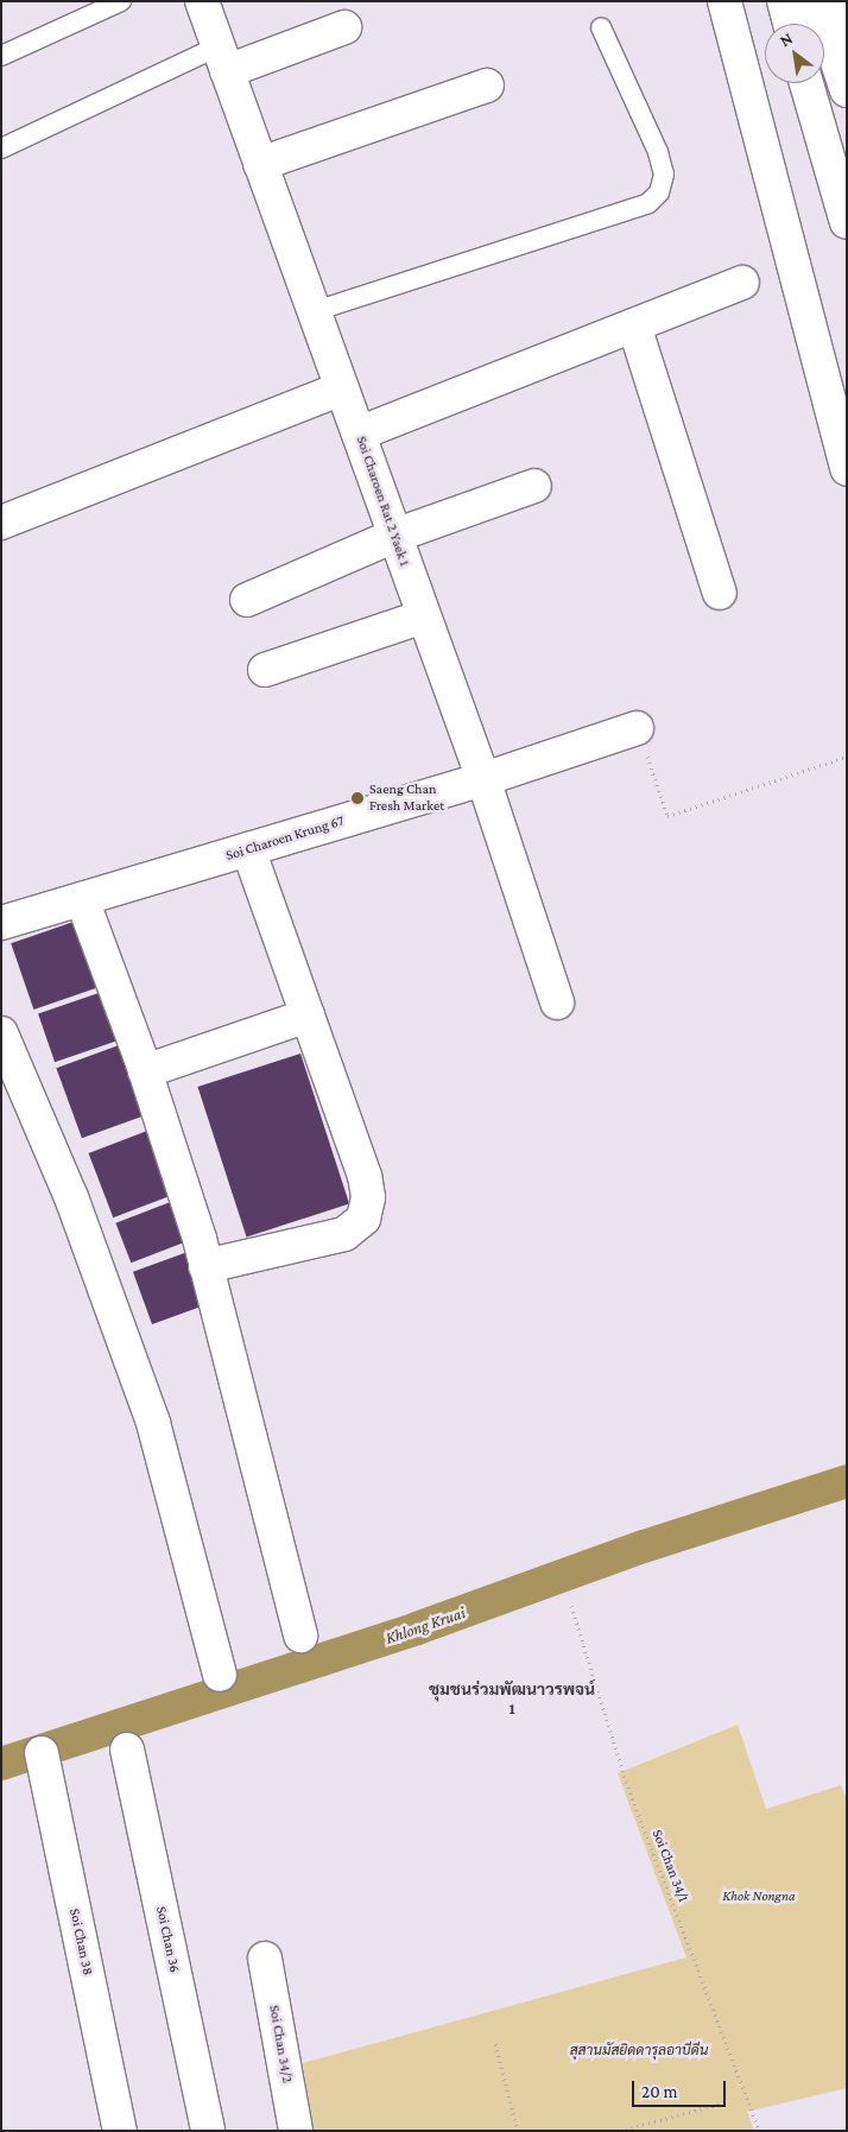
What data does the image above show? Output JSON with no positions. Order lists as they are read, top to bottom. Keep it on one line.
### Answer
{"streets":{"main road":["Soi Charoen Rat 2 Yaek 1","Soi Charoen Krung 67","Soi Chan 36","Soi Chan 38","Soi Chan 34/2"],"path":["Soi Chan 34/1"]},"crossings":[["Soi Charoen Rat 2 Yaek 1","Soi Charoen Krung 67"]],"districts":["ชุมชนร่วมพัฒนาวรพจน์ 1"],"water":["Khlong Kruai"],"parks":["Khok Nongna","สุสานมัสยิดดารุลอาบีดีน"],"places":["Saeng Chan Fresh Market"],"scale_bar":"20 m","north":"top left"}
